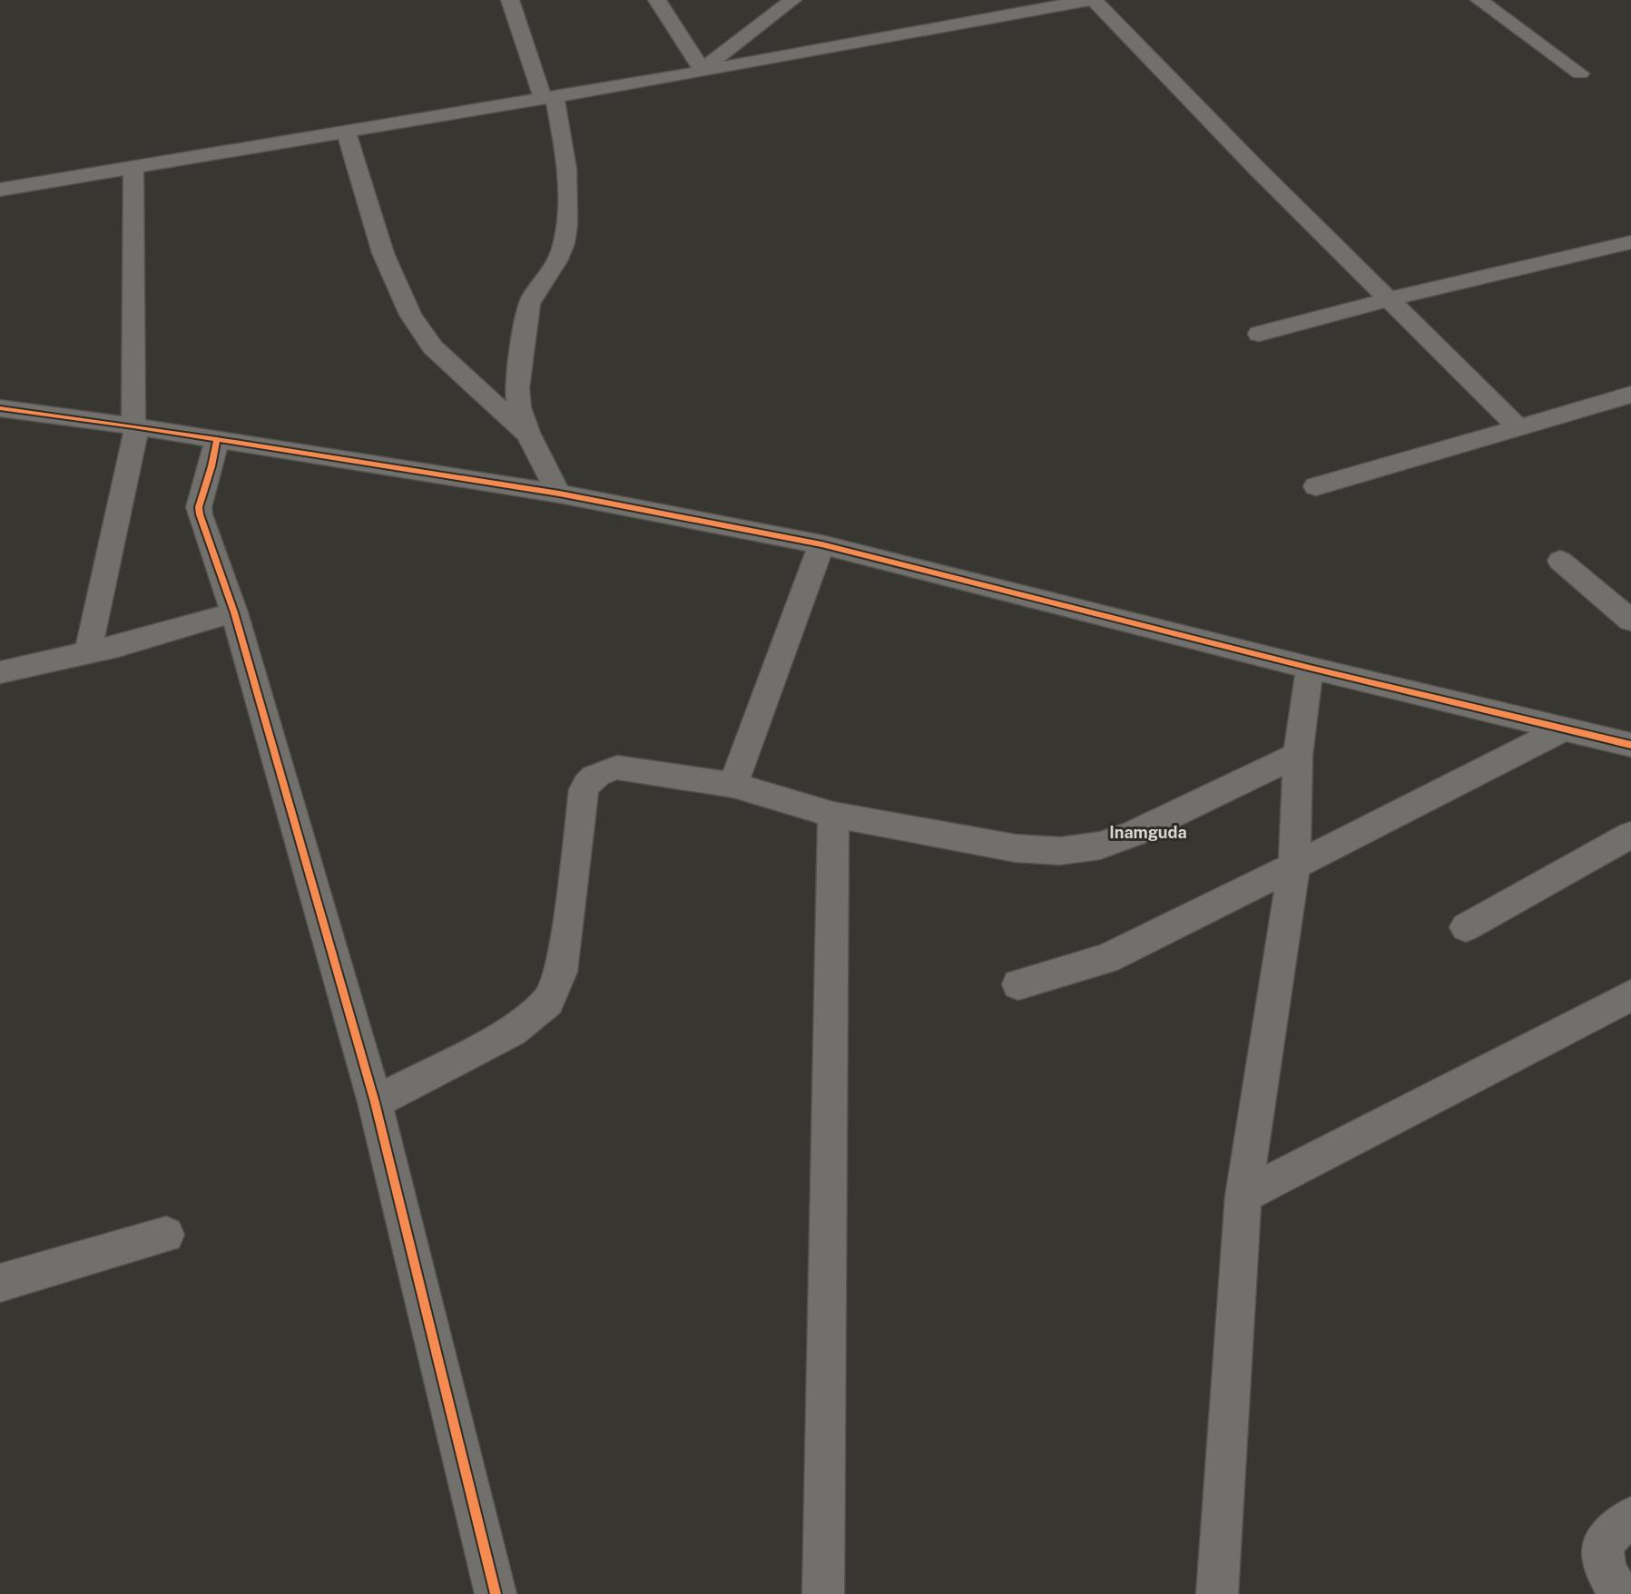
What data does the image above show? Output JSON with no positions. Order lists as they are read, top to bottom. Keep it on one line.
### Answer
{"districts":["Inamguda"]}
